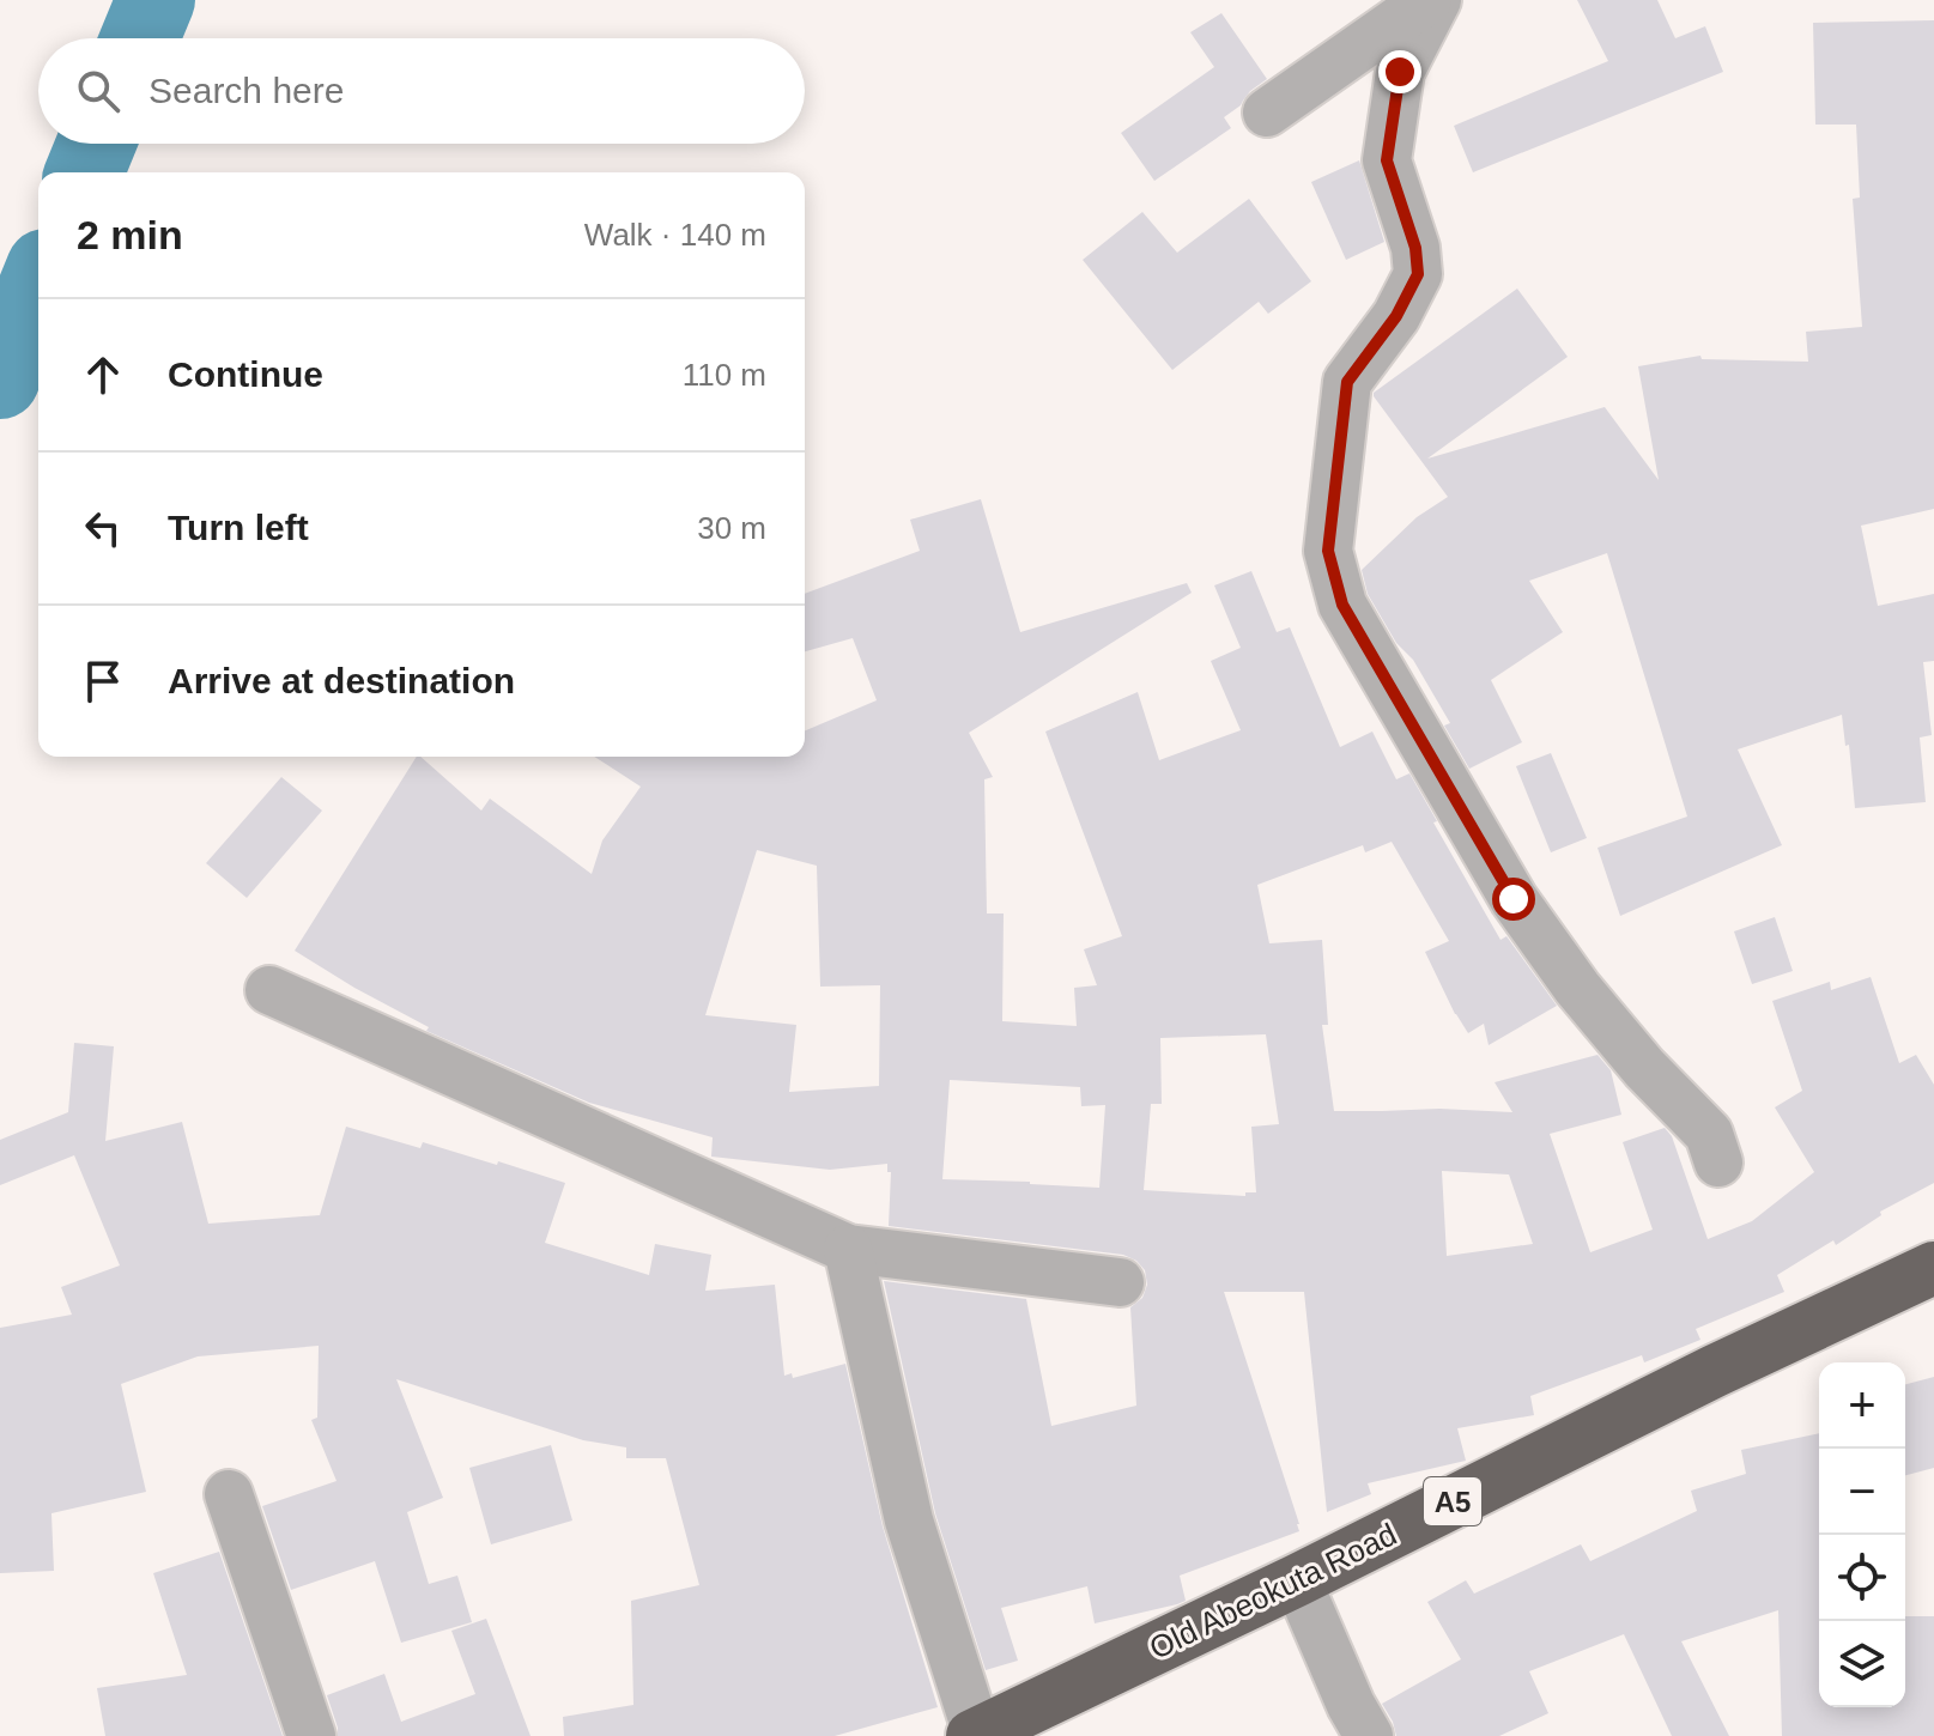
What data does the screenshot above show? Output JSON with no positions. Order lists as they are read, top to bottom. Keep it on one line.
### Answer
{"streets":{"highway":["A5","Old Abeokuta Road"]},"page":{"search":"Search here","heading":["2 min","Walk · 140 m"],"list":[["Continue","110 m"],["Turn left","30 m"],"Arrive at destination"],"map_buttons":["+","−"]}}
